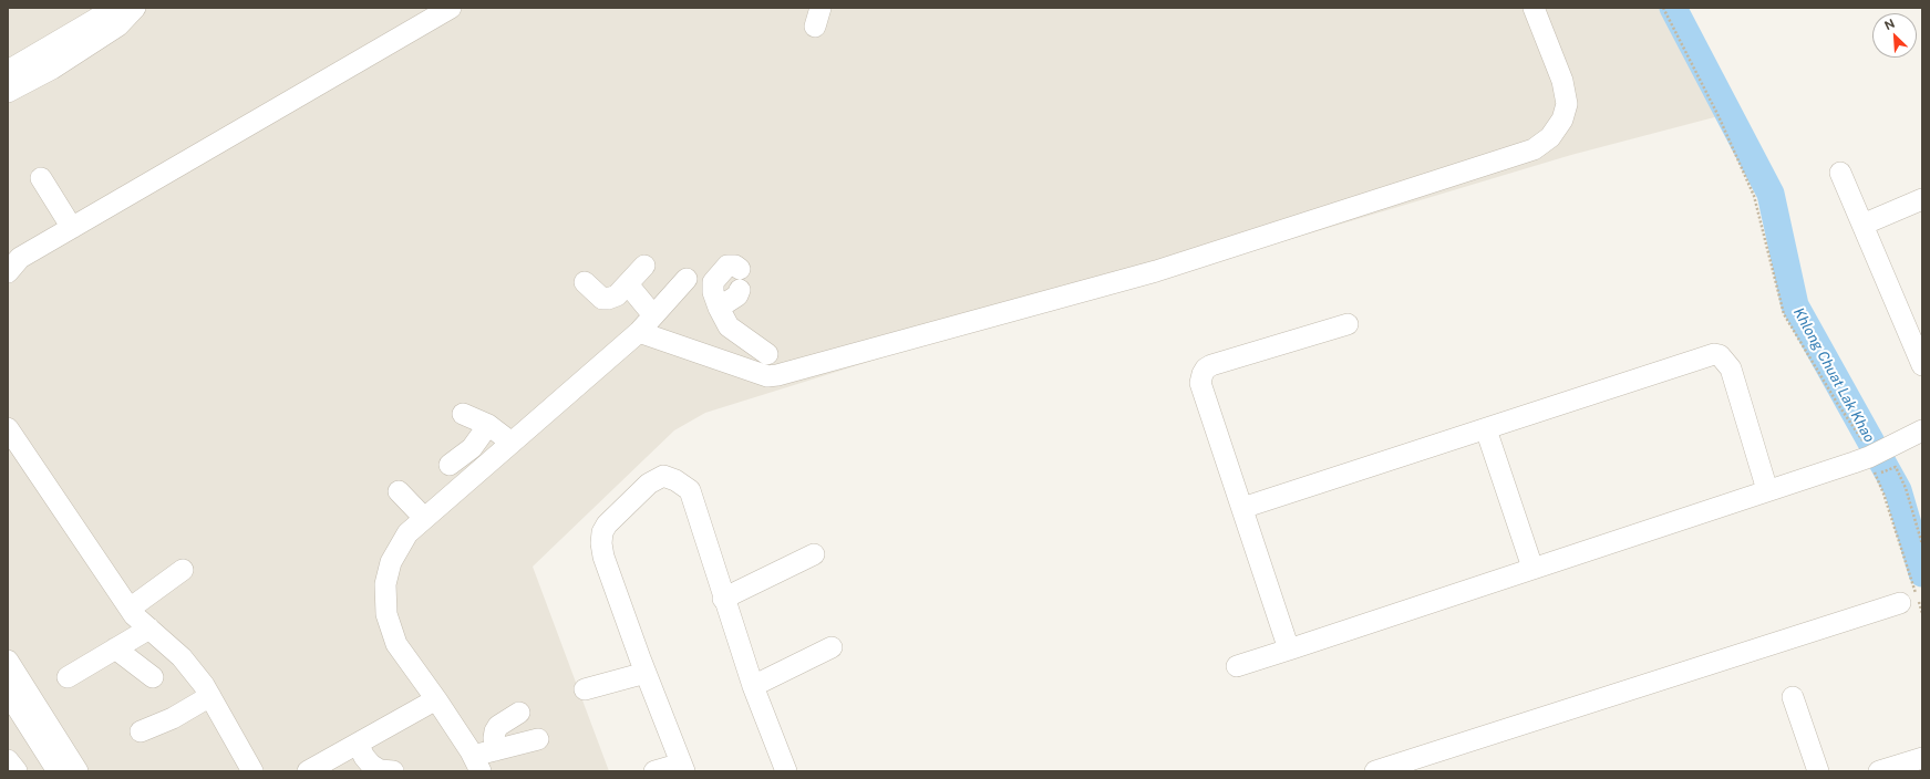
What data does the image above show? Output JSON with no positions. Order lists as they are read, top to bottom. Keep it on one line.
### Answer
{"water":["Khlong Chuat Lak Khao"],"north":"top left"}
